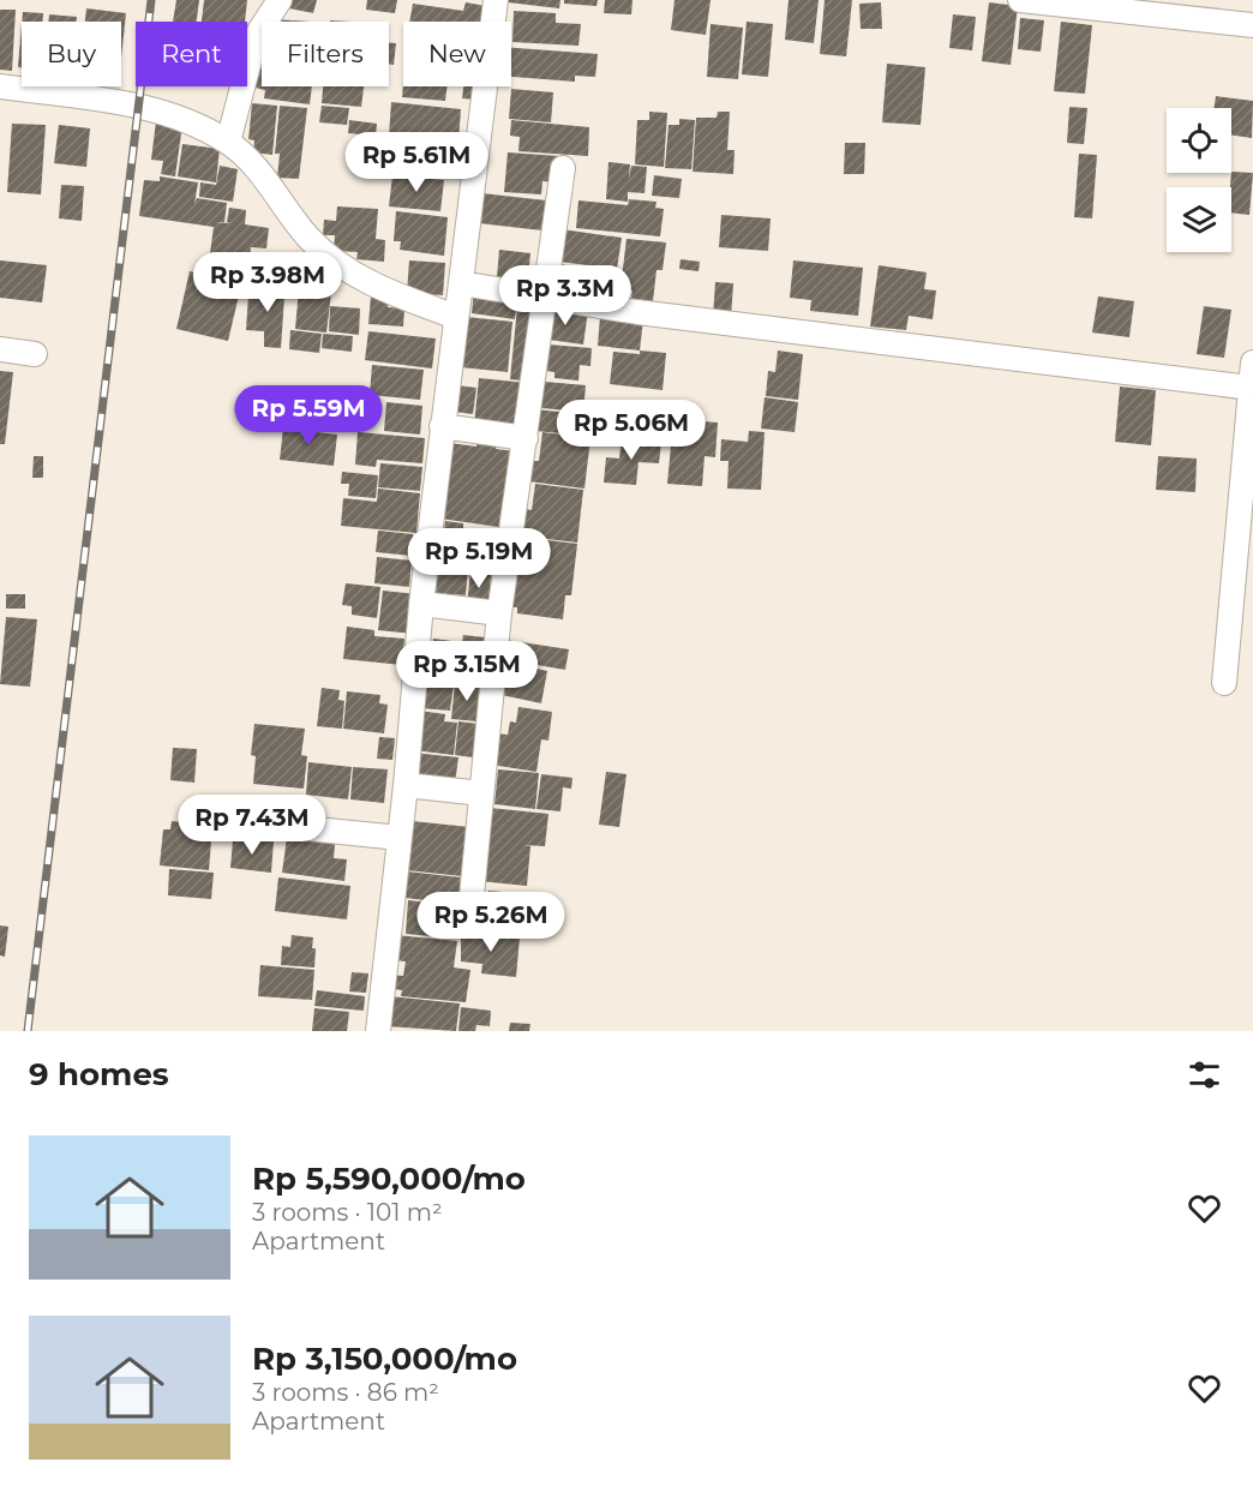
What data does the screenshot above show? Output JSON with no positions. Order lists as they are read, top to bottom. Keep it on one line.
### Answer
{"page":{"chip":["Buy","Rent","Filters","New"],"price":["Rp 5.61M","Rp 3.98M","Rp 3.3M","Rp 5.59M","Rp 5.06M","Rp 5.19M","Rp 3.15M","Rp 7.43M","Rp 5.26M"],"heading":"9 homes","list":[{"name":"Rp 5,590,000/mo","note":"3 rooms · 101 m² · Apartment"},{"name":"Rp 3,150,000/mo","note":"3 rooms · 86 m² · Apartment"}]}}
